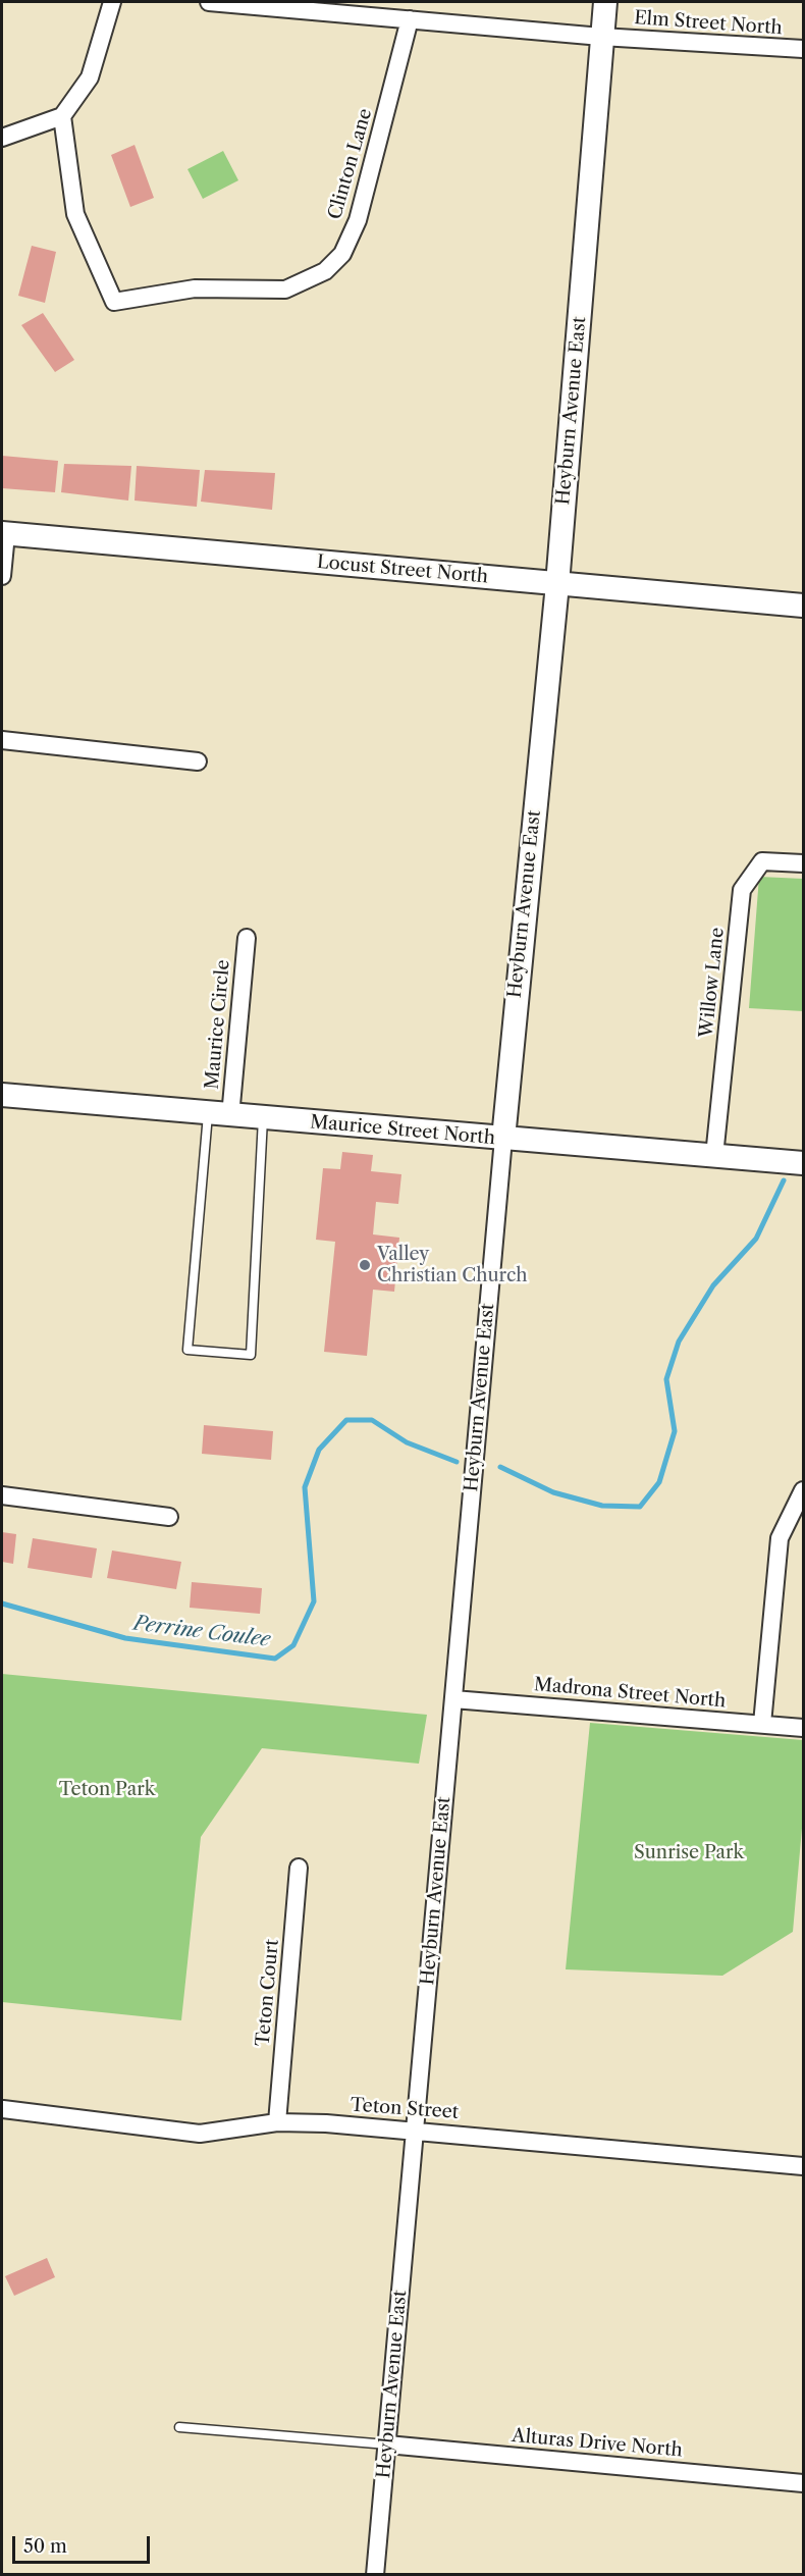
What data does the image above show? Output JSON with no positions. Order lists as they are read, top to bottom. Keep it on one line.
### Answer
{"streets":{"street":["Elm Street North","Clinton Lane","Heyburn Avenue East","Locust Street North","Willow Lane","Maurice Circle","Maurice Street North","Madrona Street North","Teton Court","Teton Street","Alturas Drive North"]},"crossings":[["Elm Street North","Clinton Lane"],["Elm Street North","Heyburn Avenue East"],["Heyburn Avenue East","Locust Street North"],["Heyburn Avenue East","Maurice Street North"],["Heyburn Avenue East","Madrona Street North"],["Heyburn Avenue East","Teton Street"],["Heyburn Avenue East","Alturas Drive North"],["Willow Lane","Maurice Street North"],["Maurice Circle","Maurice Street North"],["Teton Court","Teton Street"]],"water":["Perrine Coulee"],"parks":["Teton Park","Sunrise Park"],"places":["Valley Christian Church"],"scale_bar":"50 m"}
